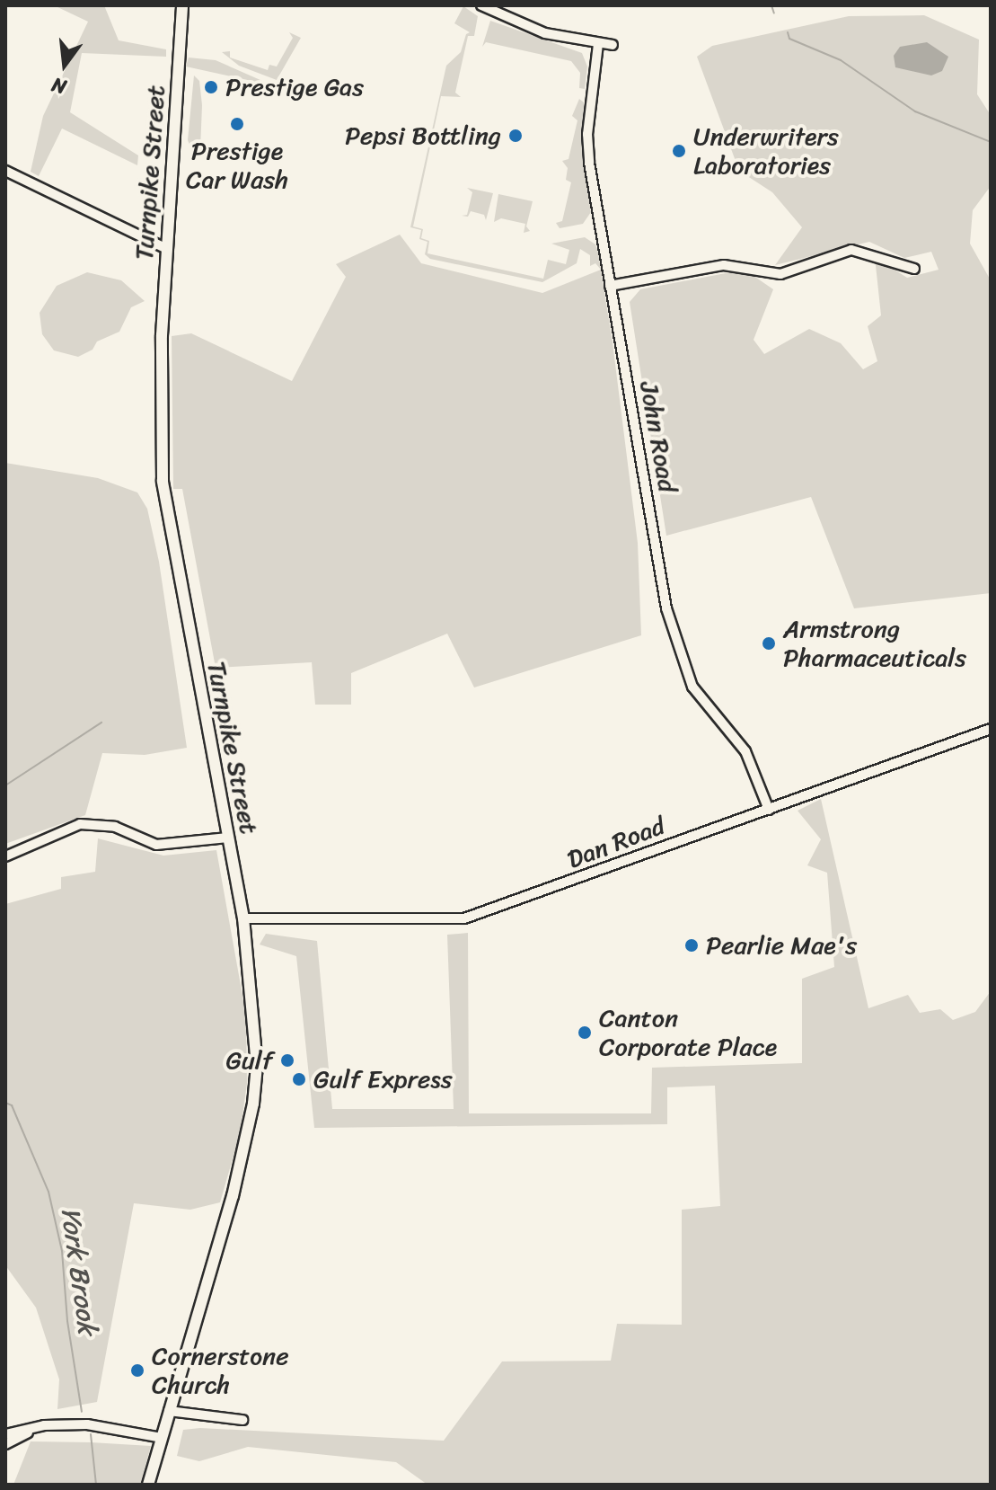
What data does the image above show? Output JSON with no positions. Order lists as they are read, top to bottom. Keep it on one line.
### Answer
{"streets":{"main road":["Turnpike Street"],"street":["John Road","Dan Road"]},"crossings":[["Turnpike Street","Dan Road"],["John Road","Dan Road"]],"water":["York Brook"],"places":["Prestige Gas","Prestige Car Wash","Pepsi Bottling","Underwriters Laboratories","Armstrong Pharmaceuticals","Pearlie Mae's","Canton Corporate Place","Gulf","Gulf Express","Cornerstone Church"],"north":"bottom"}
